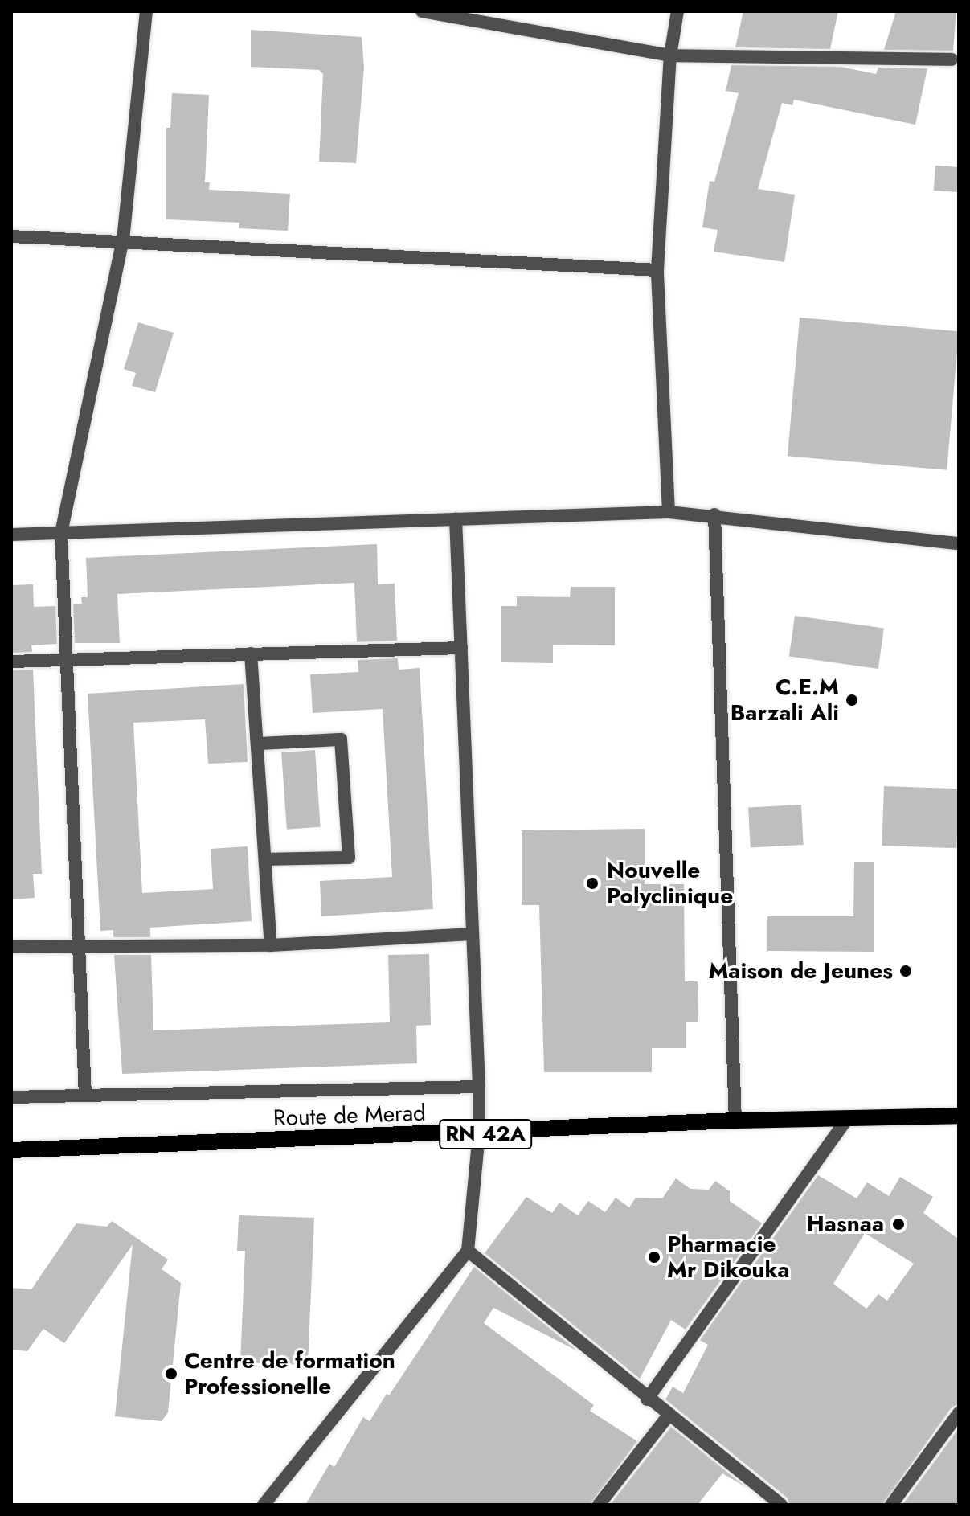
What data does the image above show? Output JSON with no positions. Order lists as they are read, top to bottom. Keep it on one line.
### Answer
{"streets":{"main road":["Route de Merad","RN 42A"]},"places":["C.E.M Barzali Ali","Nouvelle Polyclinique","Maison de Jeunes","Hasnaa","Pharmacie Mr Dikouka","Centre de formation Professionelle"]}
